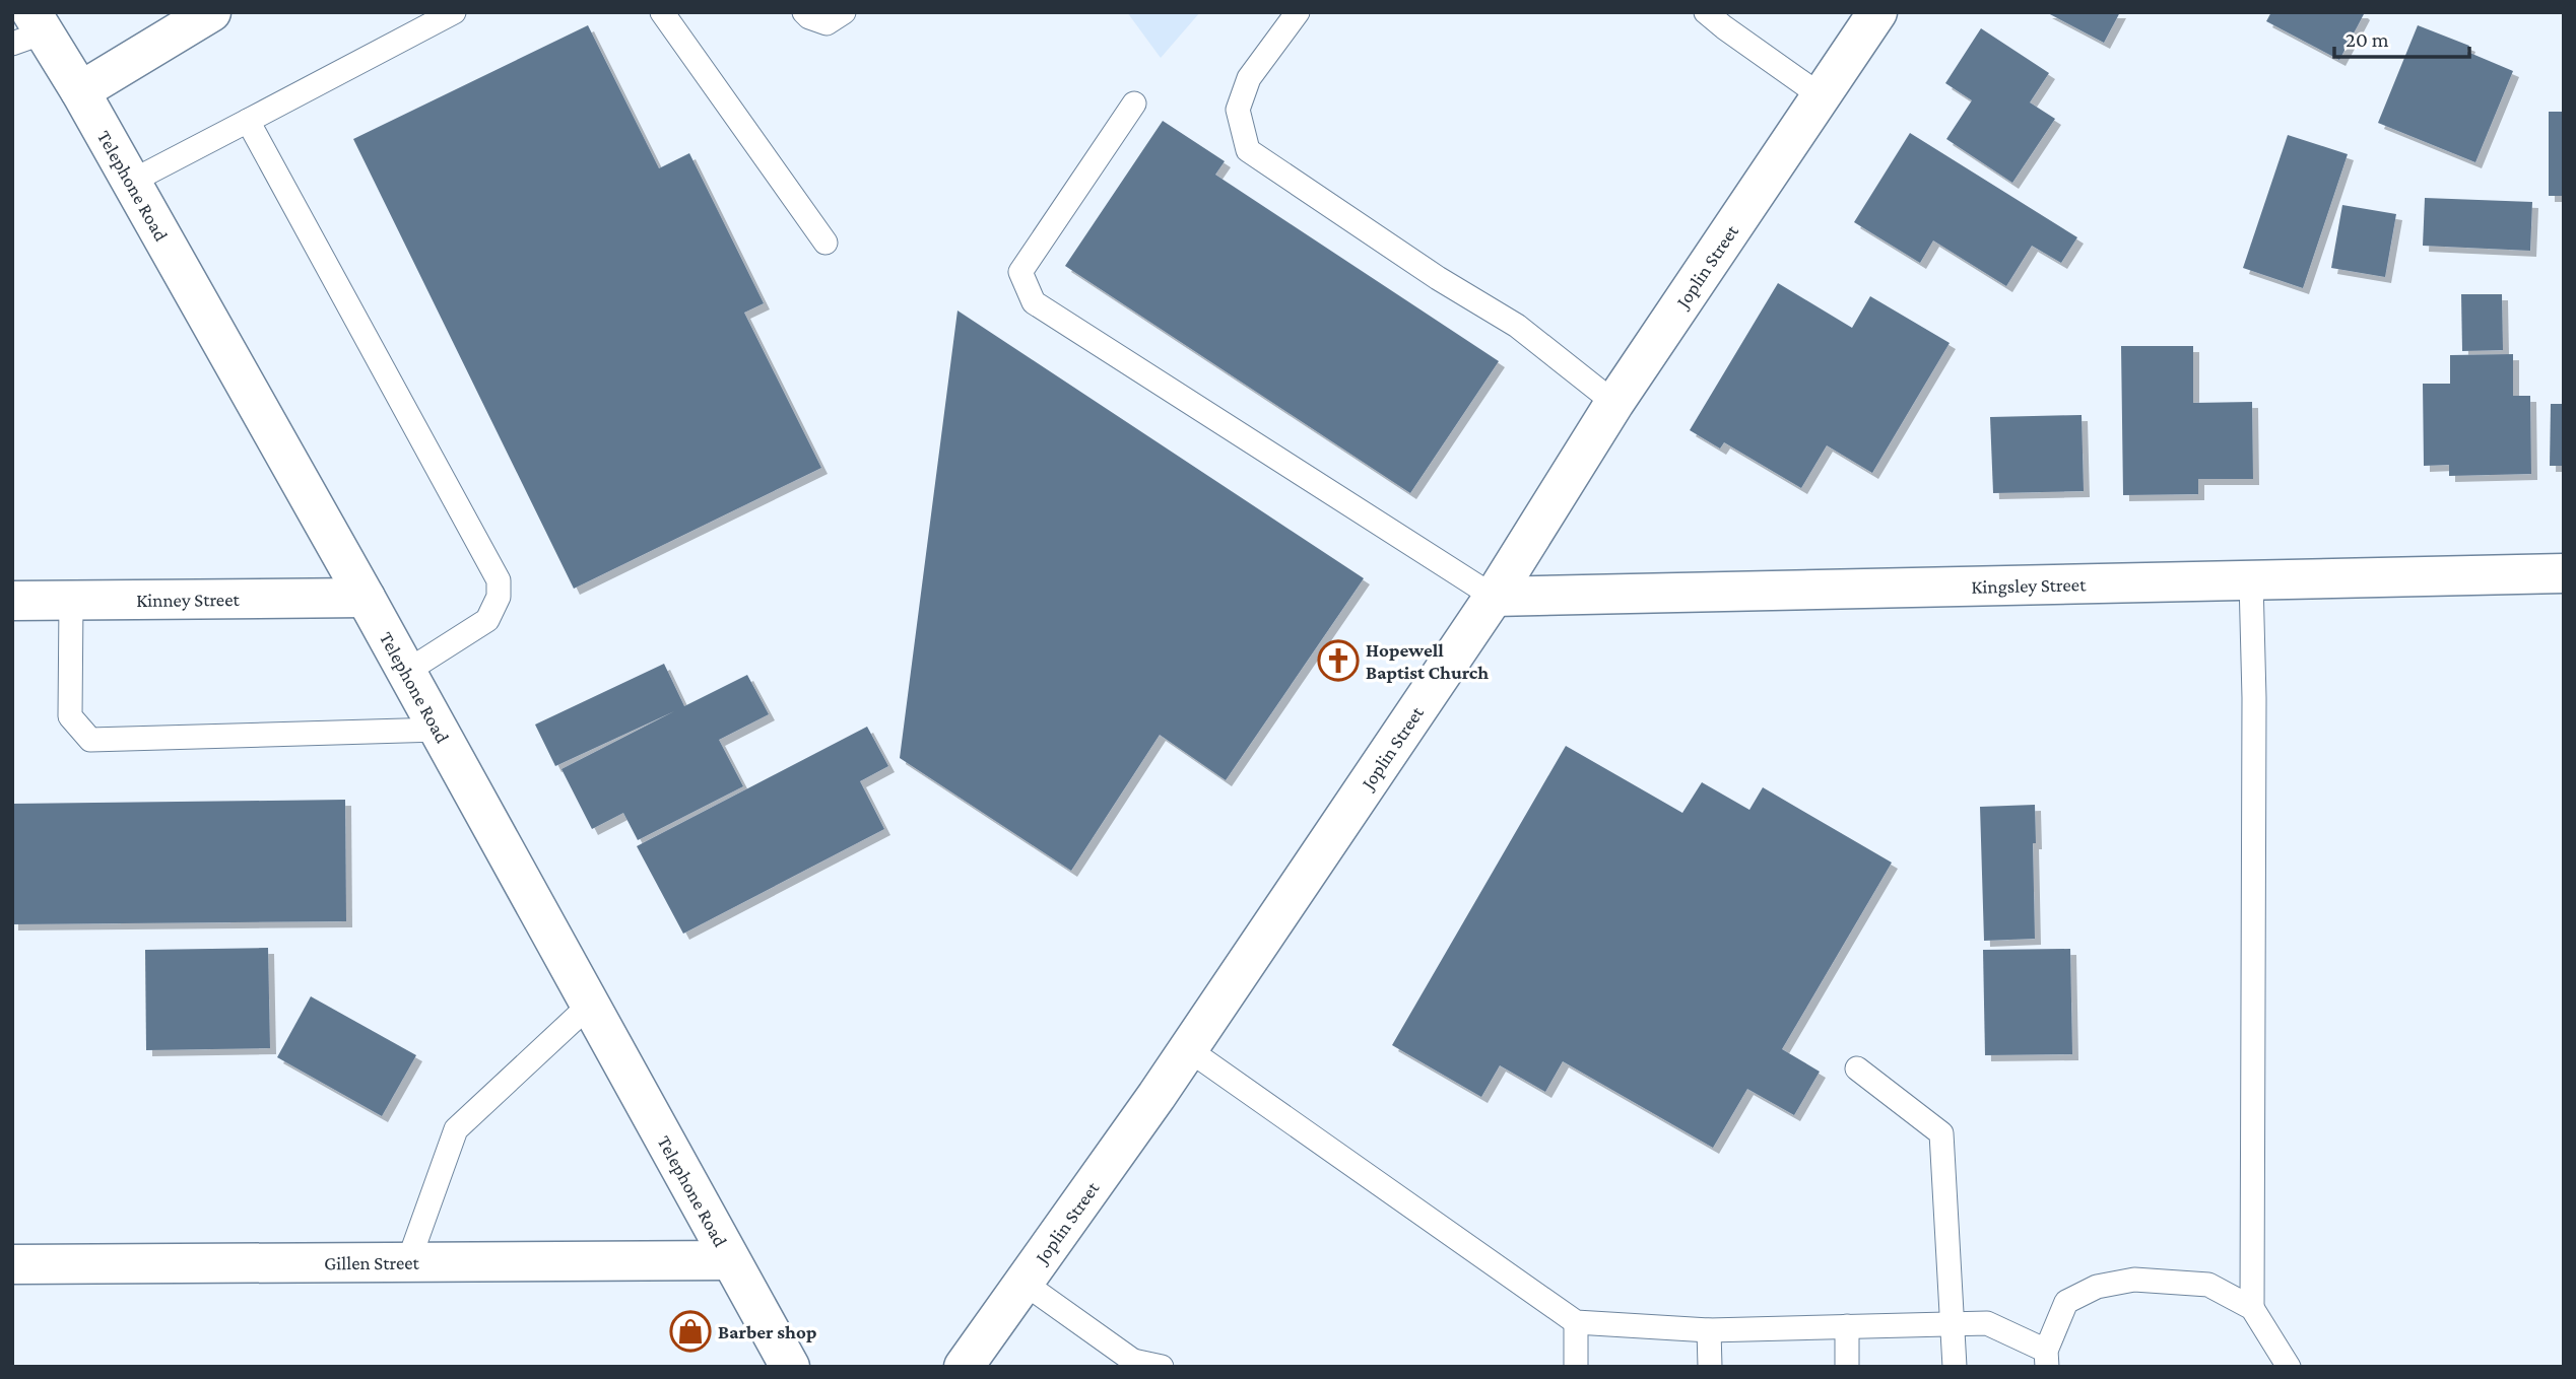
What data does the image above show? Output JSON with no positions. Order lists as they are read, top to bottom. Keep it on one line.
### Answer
{"streets":{"street":["Telephone Road","Joplin Street","Kingsley Street","Kinney Street","Gillen Street"]},"crossings":[["Telephone Road","Kinney Street"],["Telephone Road","Gillen Street"],["Joplin Street","Kingsley Street"]],"places":{"church":["Hopewell Baptist Church"],"shop":["Barber shop"]},"scale_bar":"20 m"}
